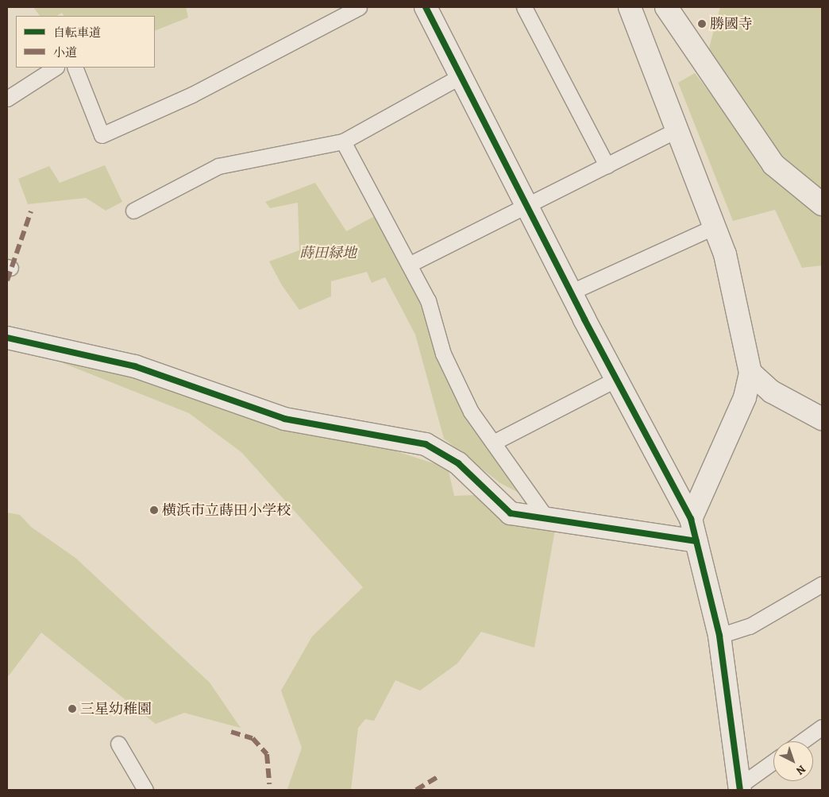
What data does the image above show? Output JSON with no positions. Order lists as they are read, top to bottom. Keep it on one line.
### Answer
{"parks":["蒔田緑地"],"places":["勝國寺","横浜市立蒔田小学校","三星幼稚園"],"legend":["自転車道","小道"],"north":"bottom right"}
